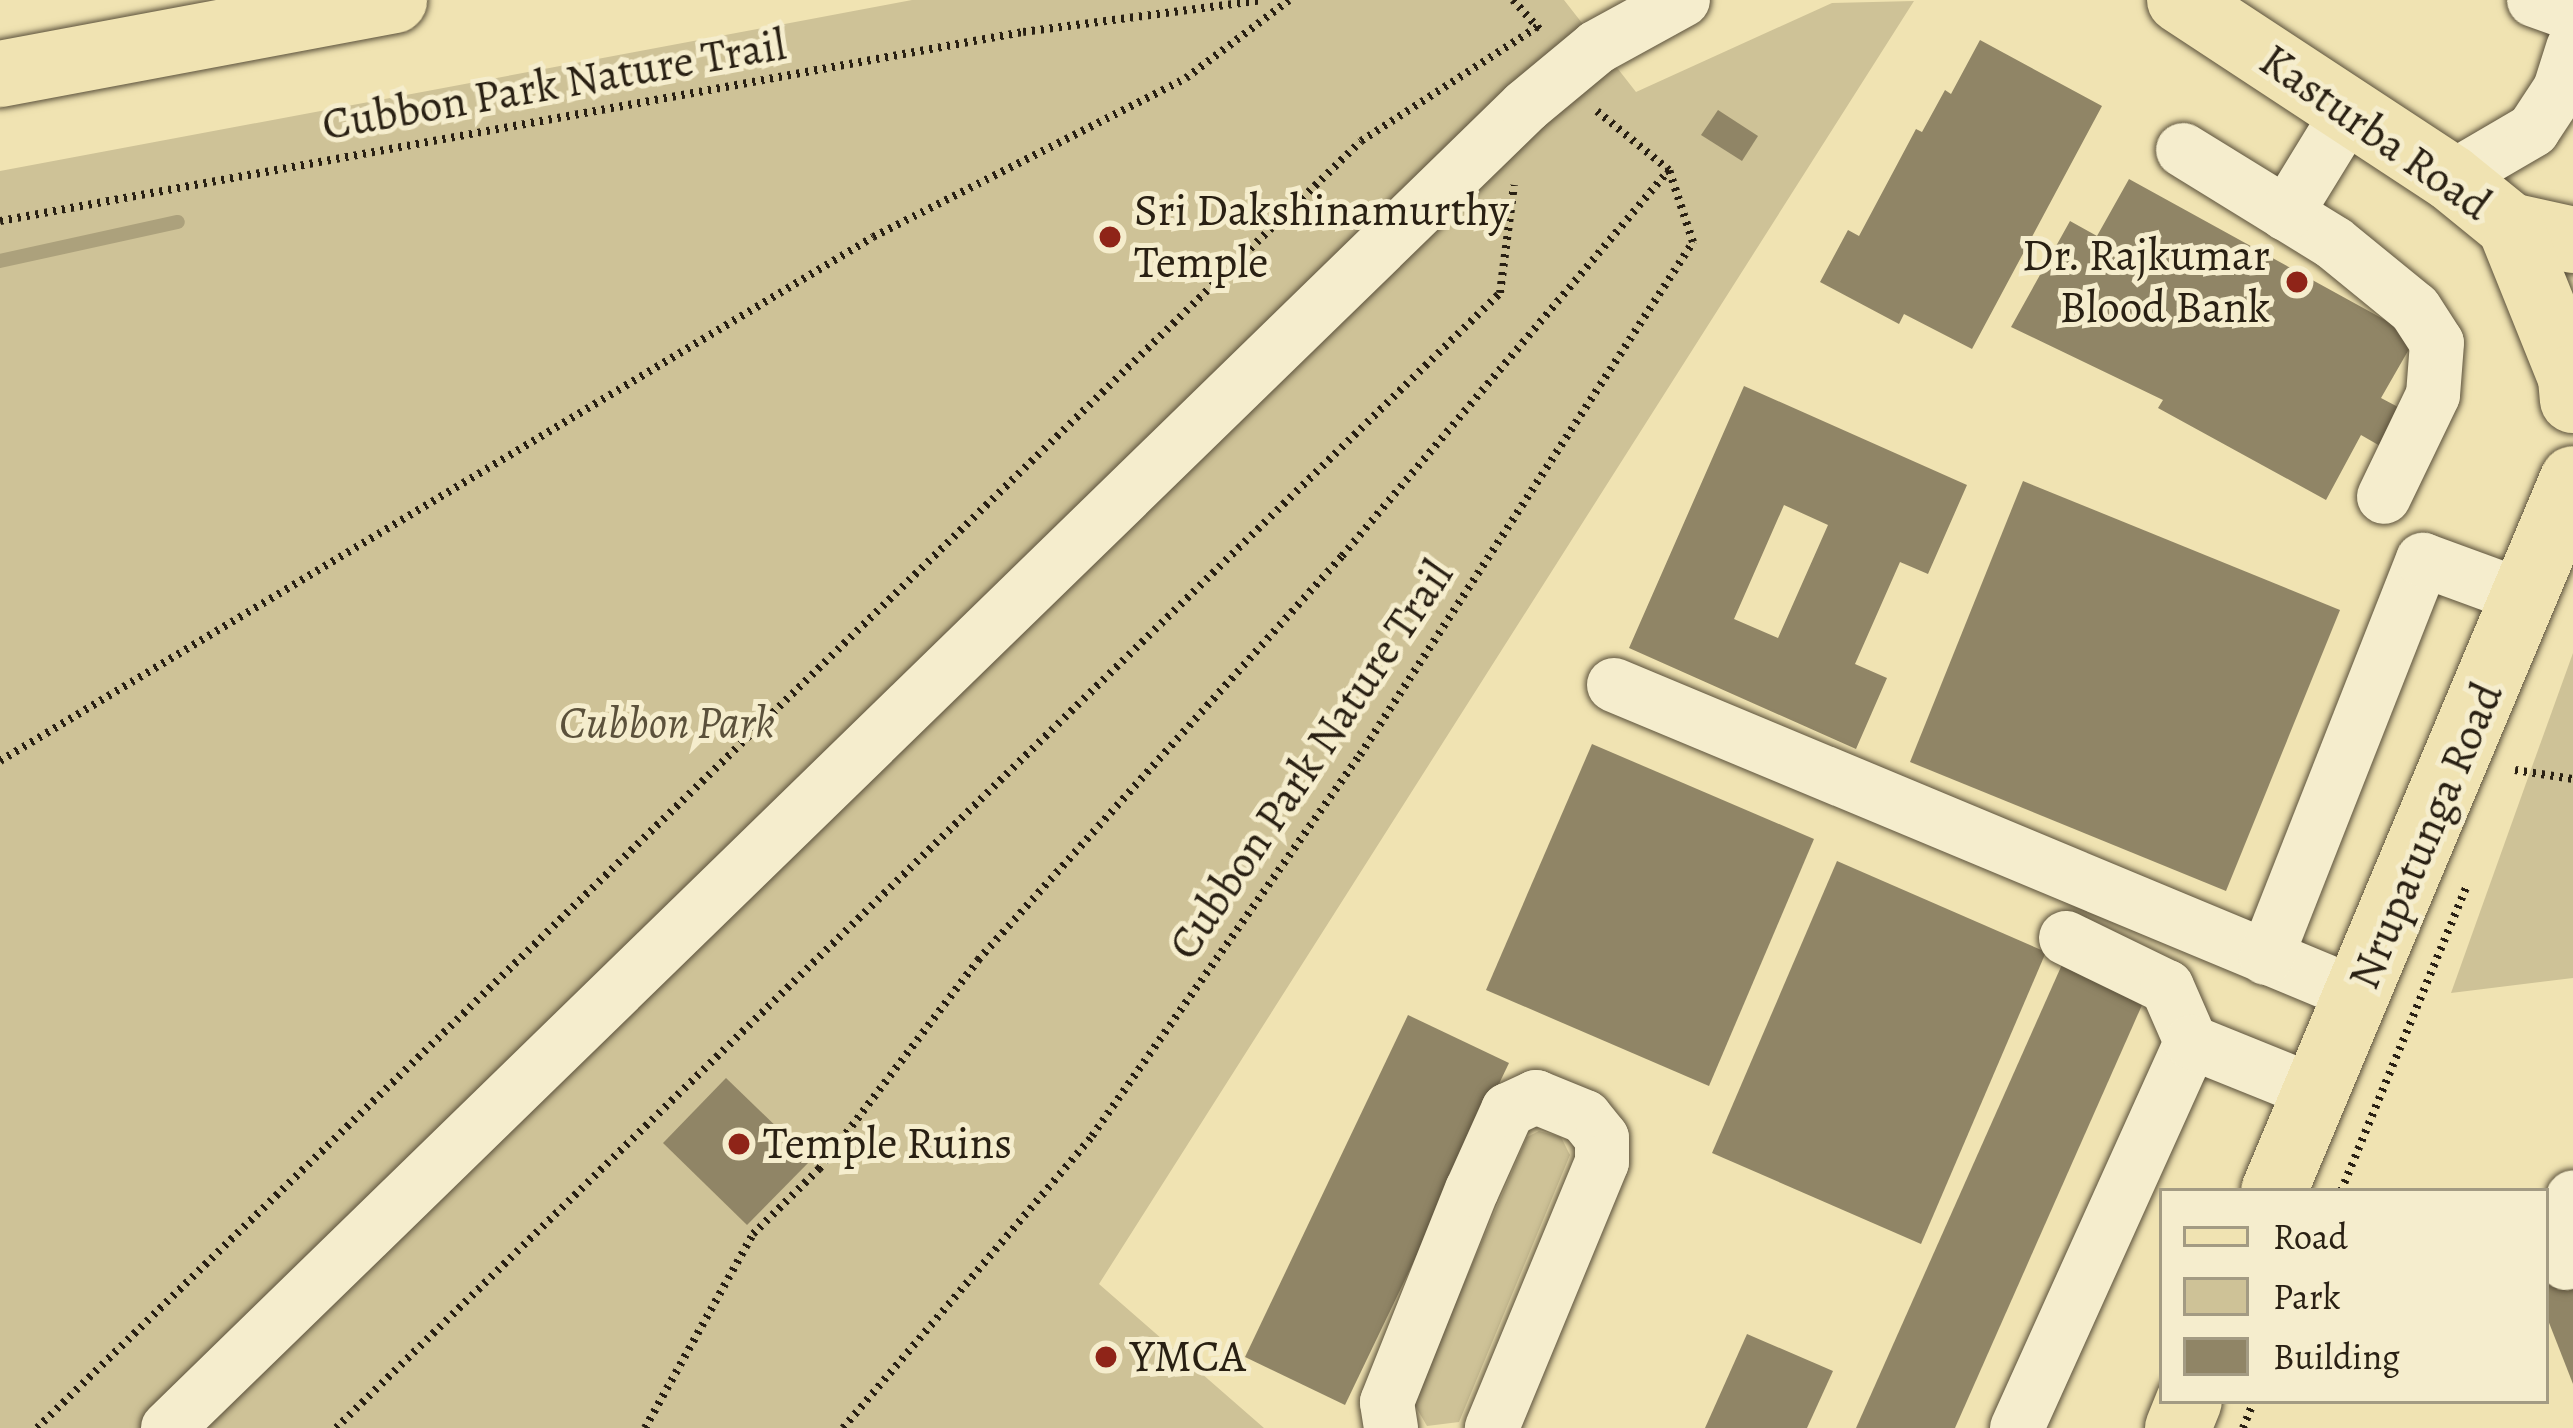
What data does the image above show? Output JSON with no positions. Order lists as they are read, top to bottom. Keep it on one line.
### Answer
{"streets":{"main road":["Kasturba Road","Nrupatunga Road"],"path":["Cubbon Park Nature Trail"]},"parks":["Cubbon Park"],"places":["Sri Dakshinamurthy Temple","Dr. Rajkumar Blood Bank","Temple Ruins","YMCA"],"legend":["Road","Park","Building"]}
